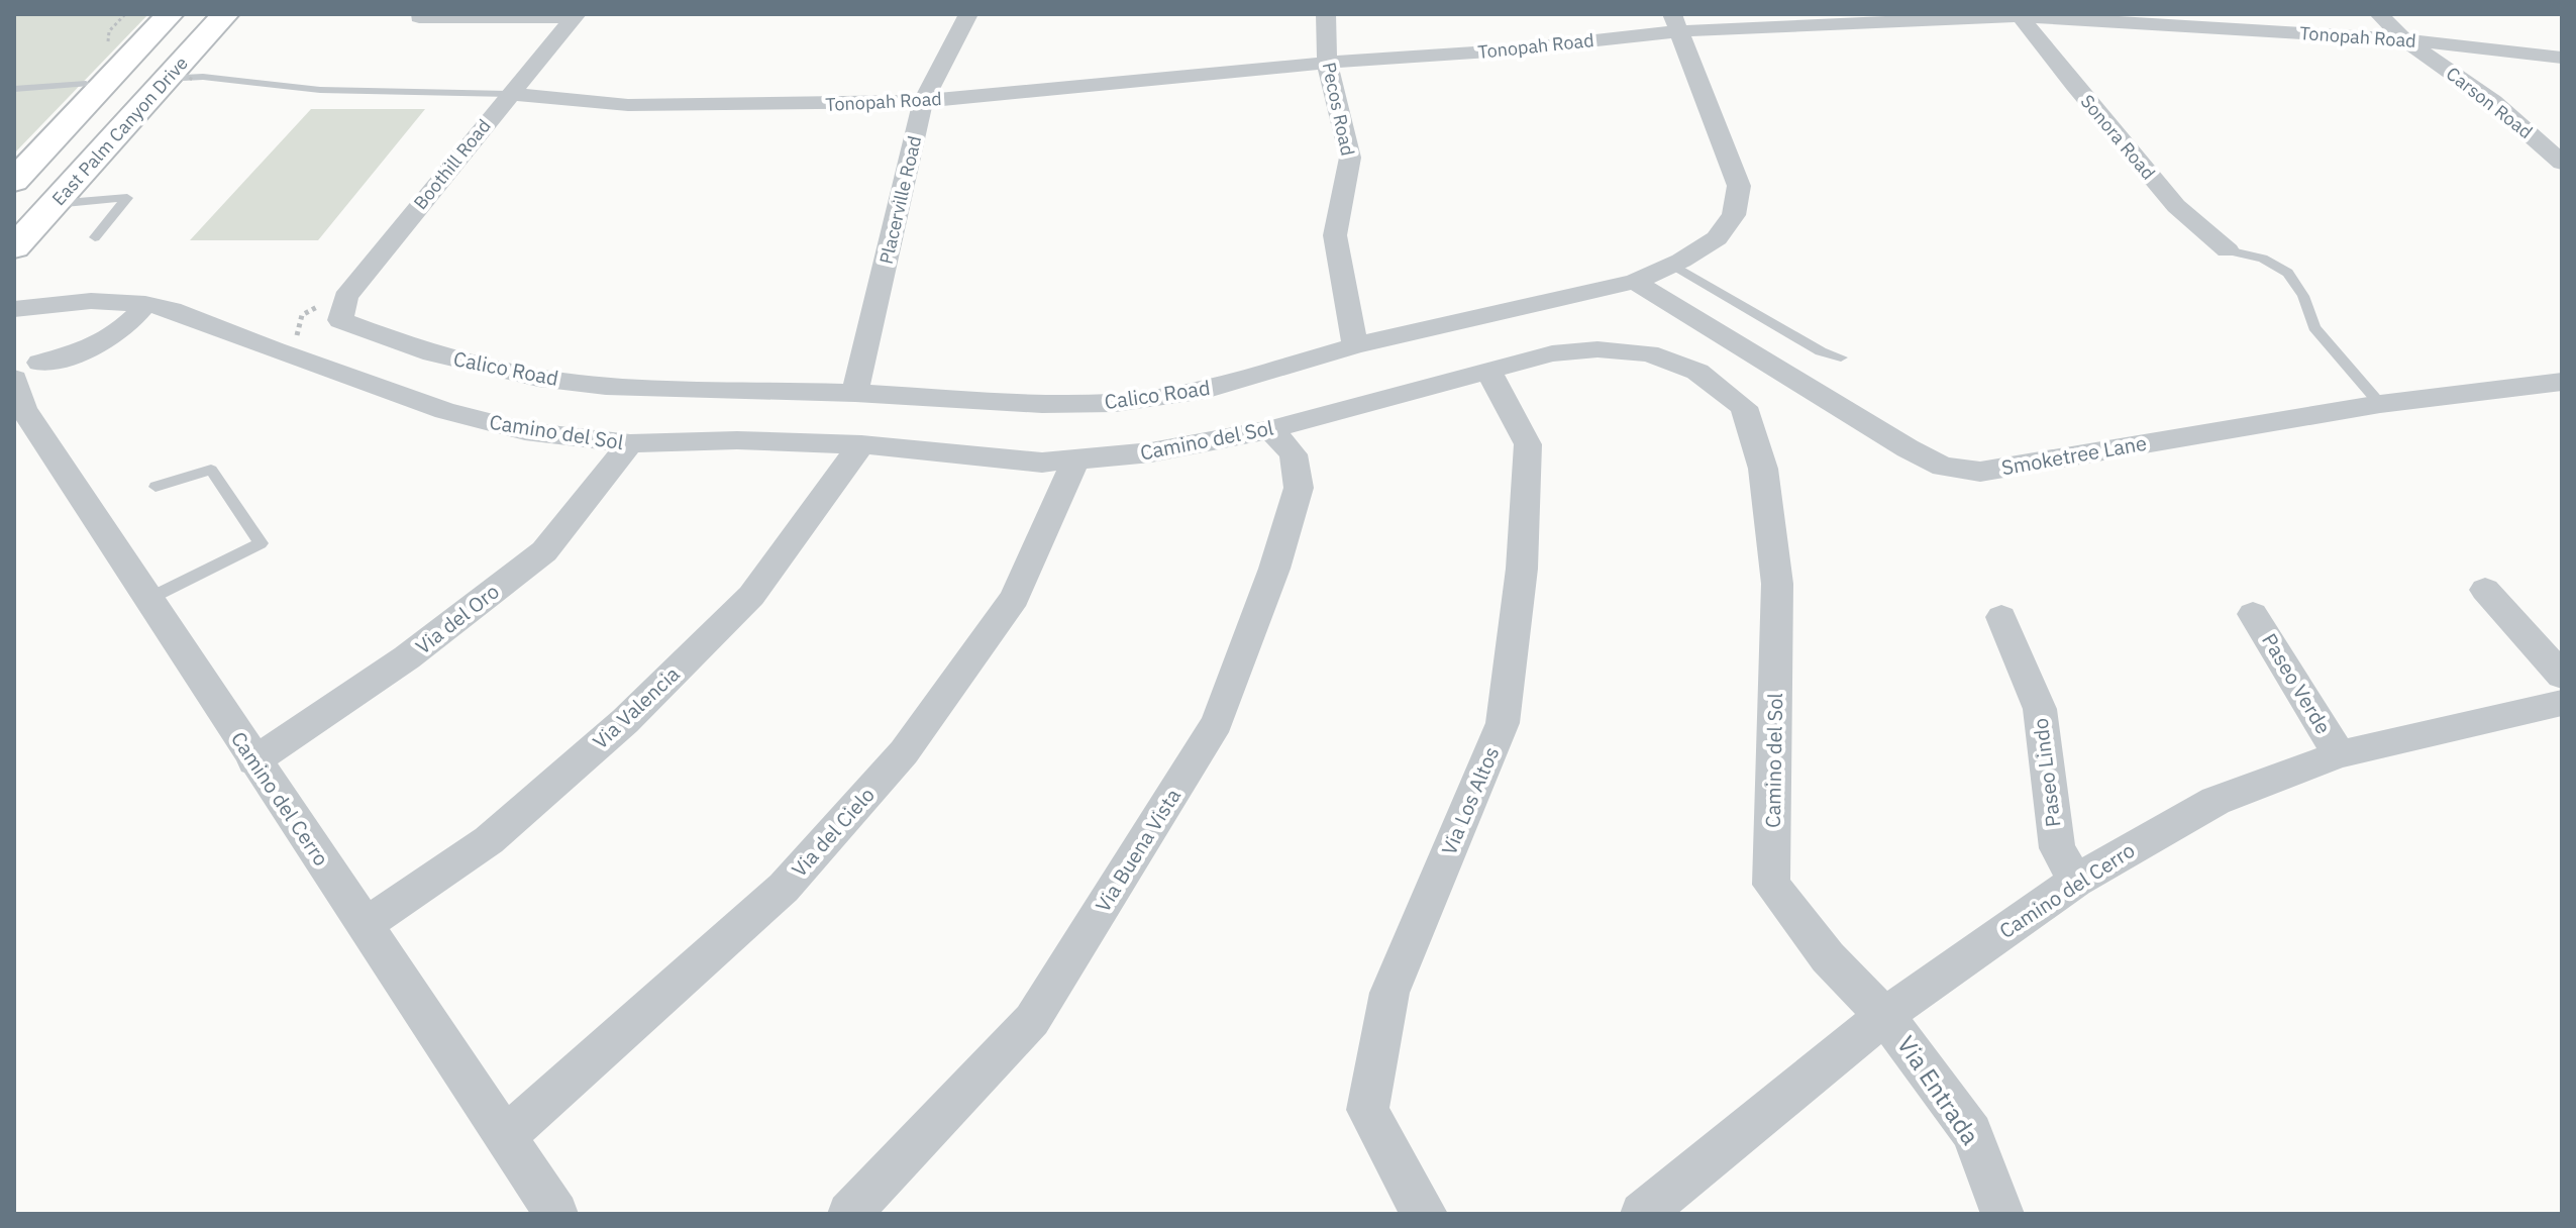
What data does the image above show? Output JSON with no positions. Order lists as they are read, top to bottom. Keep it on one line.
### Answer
{"streets":{"main road":["East Palm Canyon Drive"],"street":["Tonopah Road","Carson Road","Pecos Road","Sonora Road","Boothill Road","Placerville Road","Calico Road","Camino del Sol","Smoketree Lane","Via del Oro","Paseo Verde","Via Valencia","Paseo Lindo","Camino del Cerro","Via Los Altos","Via del Cielo","Via Buena Vista","Via Entrada"]},"crossings":[["Tonopah Road","Carson Road"],["Tonopah Road","Pecos Road"],["Tonopah Road","Sonora Road"],["Tonopah Road","Boothill Road"],["Tonopah Road","Placerville Road"],["Tonopah Road","Calico Road"],["Pecos Road","Calico Road"],["Boothill Road","Calico Road"],["Placerville Road","Calico Road"],["Calico Road","Smoketree Lane"],["Camino del Sol","Via del Oro"],["Camino del Sol","Via Valencia"],["Camino del Sol","Camino del Cerro"],["Camino del Sol","Via Los Altos"],["Camino del Sol","Via del Cielo"],["Camino del Sol","Via Buena Vista"],["Camino del Sol","Via Entrada"],["Via del Oro","Camino del Cerro"],["Paseo Verde","Camino del Cerro"],["Via Valencia","Camino del Cerro"],["Paseo Lindo","Camino del Cerro"],["Camino del Cerro","Via del Cielo"],["Camino del Cerro","Via Entrada"]]}
